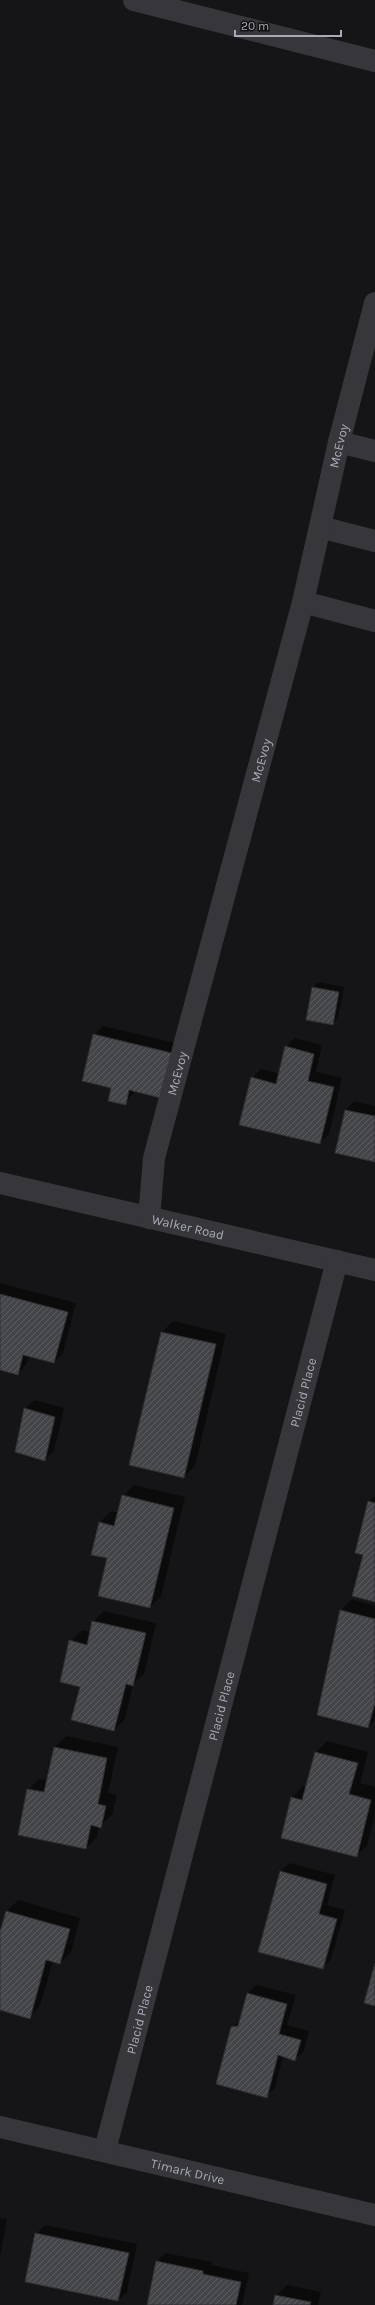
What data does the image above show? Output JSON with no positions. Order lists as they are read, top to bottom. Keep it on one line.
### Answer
{"streets":{"street":["McEvoy","Walker Road","Placid Place","Timark Drive"]},"crossings":[["McEvoy","Walker Road"],["Walker Road","Placid Place"],["Placid Place","Timark Drive"]],"scale_bar":"20 m"}
